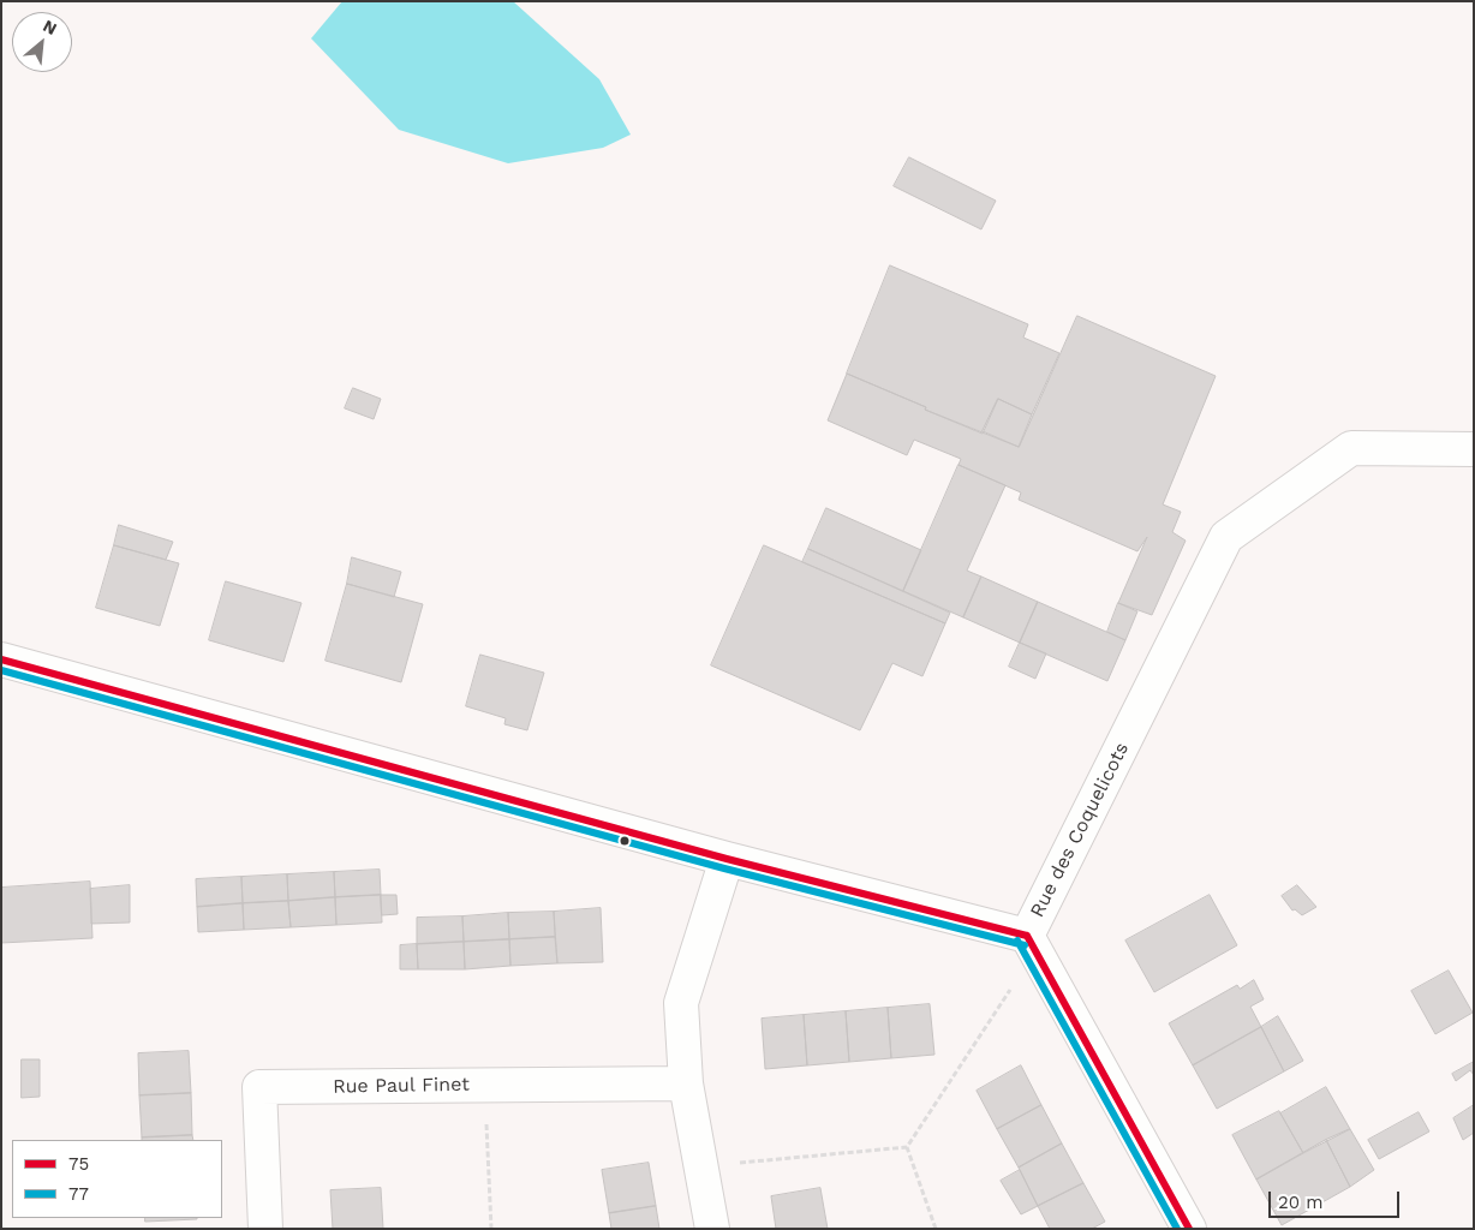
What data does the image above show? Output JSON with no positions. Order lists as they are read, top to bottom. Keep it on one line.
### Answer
{"streets":{"street":["Rue des Coquelicots","Rue Paul Finet"]},"lines":["transit line 75","transit line 77"],"legend":["75","77"],"scale_bar":"20 m","north":"top right"}
